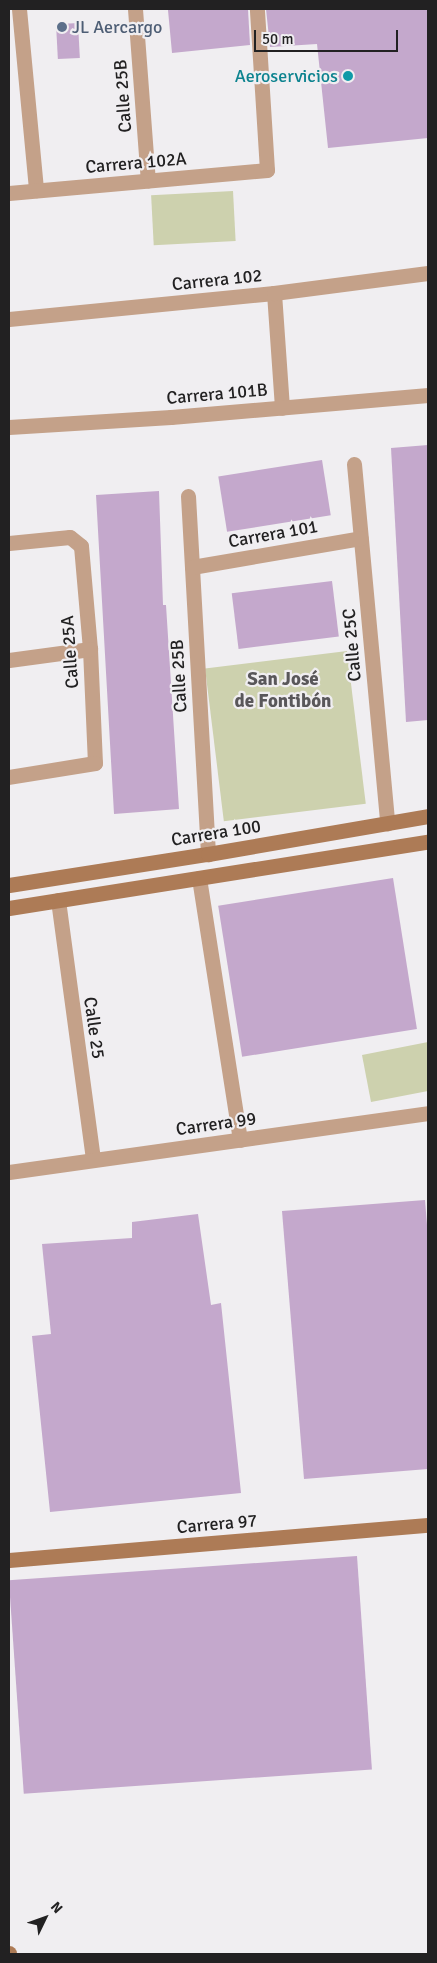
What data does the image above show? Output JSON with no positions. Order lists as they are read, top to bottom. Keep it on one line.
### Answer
{"streets":{"main road":["Carrera 100","Carrera 97"],"street":["Calle 25B","Carrera 102A","Carrera 102","Carrera 101B","Carrera 101","Calle 25C","Calle 25A","Calle 25","Carrera 99"]},"crossings":[["Calle 25B","Carrera 102A"],["Calle 25B","Carrera 101"],["Calle 25B","Carrera 100"],["Carrera 101","Calle 25C"],["Calle 25C","Carrera 100"],["Calle 25","Carrera 99"]],"districts":["San José de Fontibón"],"places":["JL Aercargo","Aeroservicios"],"scale_bar":"50 m","north":"top right"}
